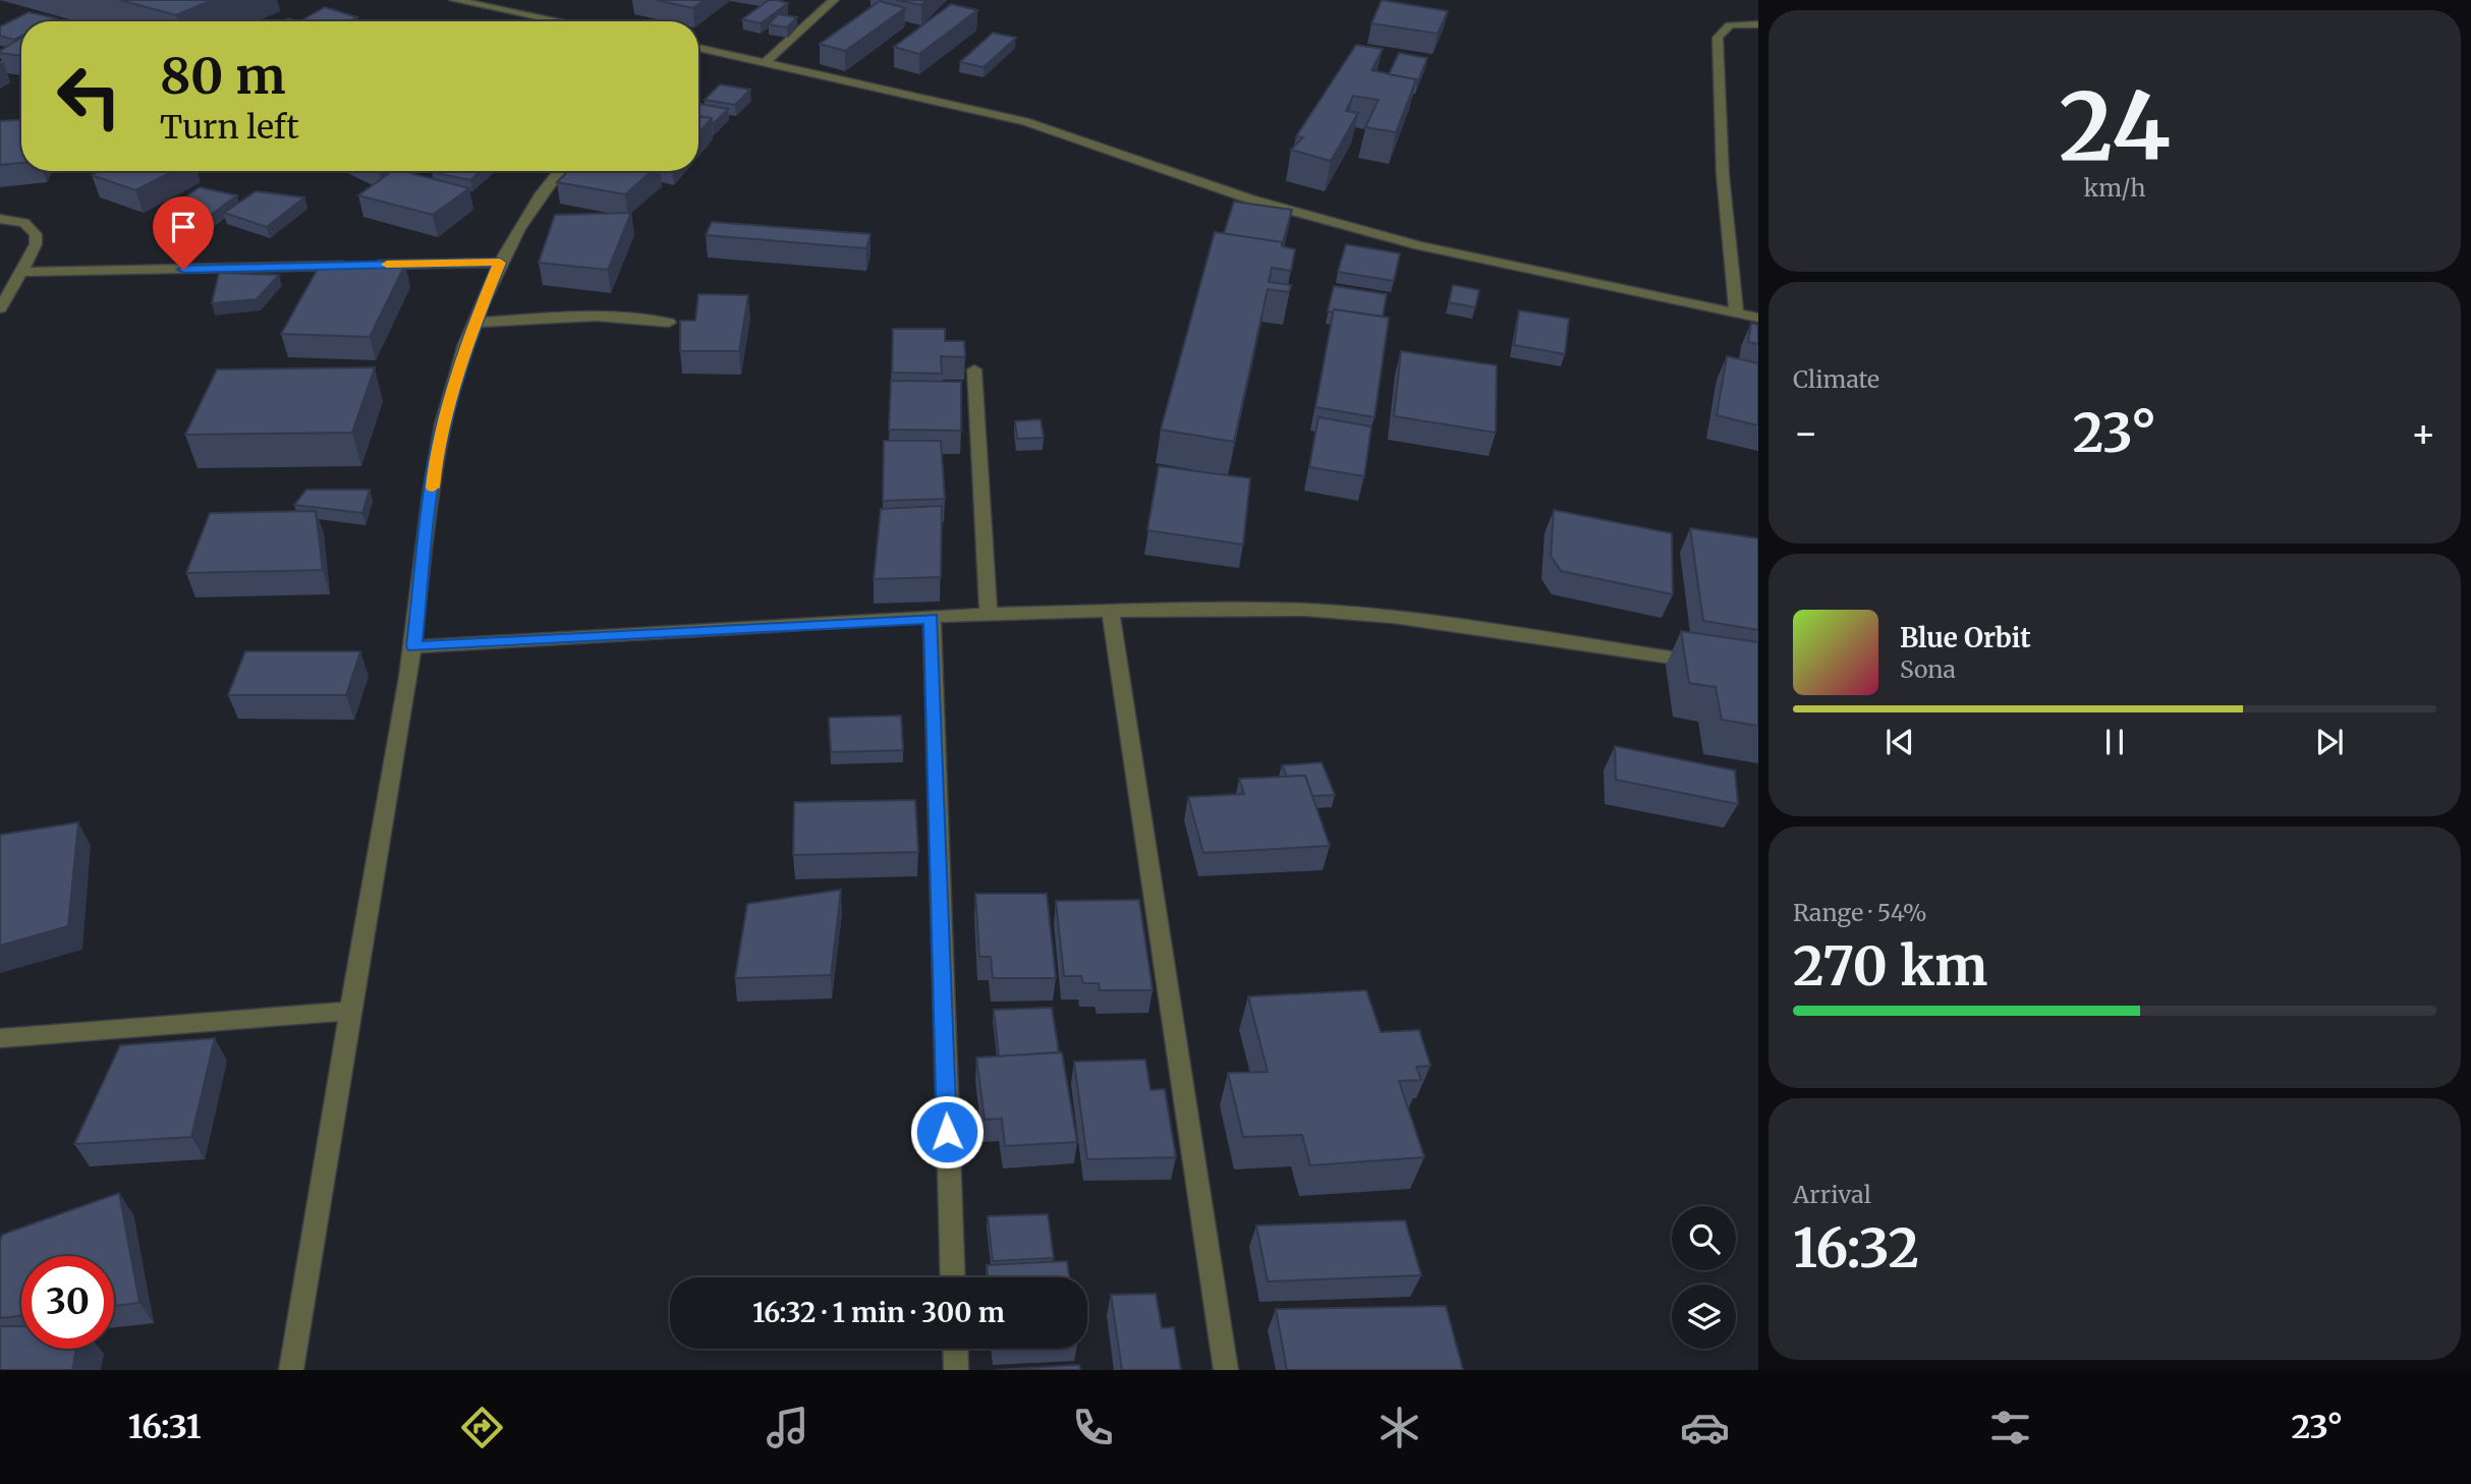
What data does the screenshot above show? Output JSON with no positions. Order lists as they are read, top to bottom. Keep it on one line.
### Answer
{"page":{"tile":[["24","km/h"],"Climate",["Range · 54%","270 km"],["Arrival","16:32"]],"turn":["80 m","Turn left"],"heat":["−","23°","+"],"song":["Blue Orbit","Sona"],"limit":"30","trip":"16:32 · 1 min · 300 m","tabs":["16:31","23°"]}}
